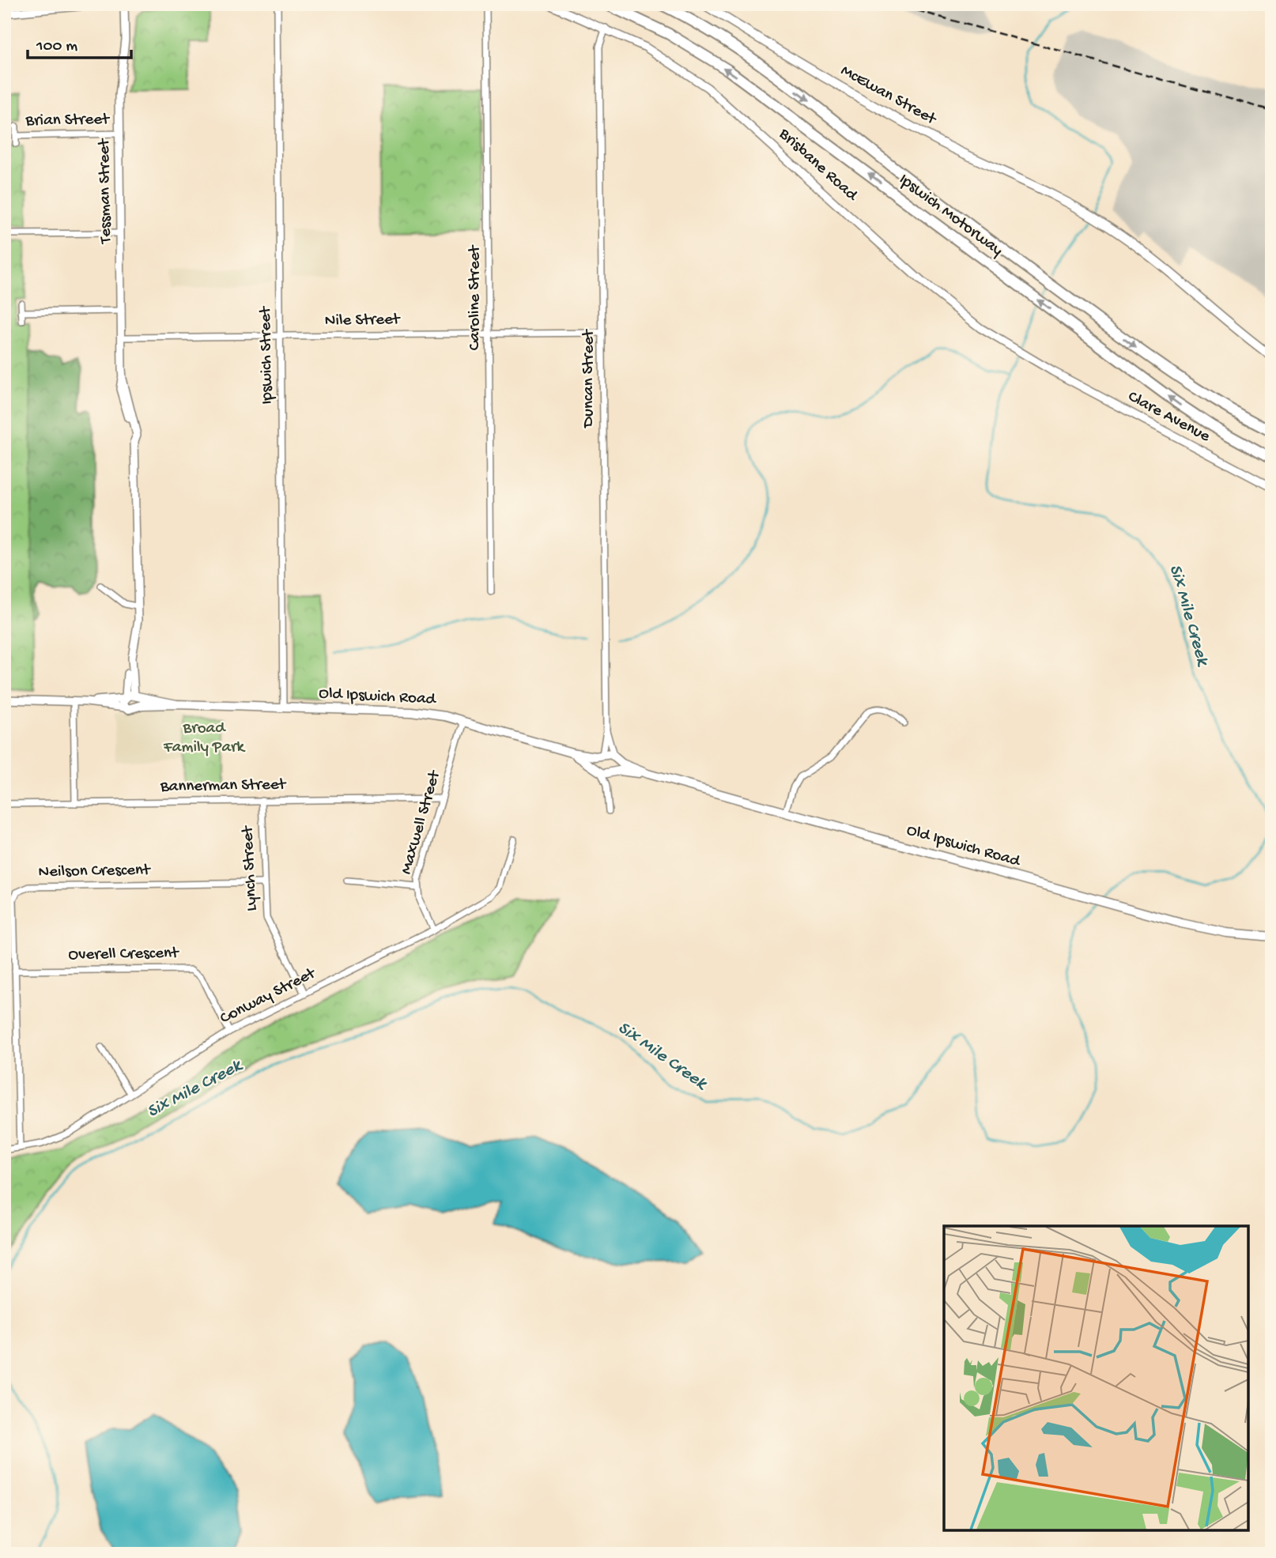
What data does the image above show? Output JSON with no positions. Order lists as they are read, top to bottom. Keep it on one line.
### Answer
{"streets":{"highway":["Ipswich Motorway"],"main road":["McEwan Street","Old Ipswich Road"],"street":["Brian Street","Brisbane Road","Tessman Street","Caroline Street","Nile Street","Ipswich Street","Duncan Street","Clare Avenue","Bannerman Street","Maxwell Street","Lynch Street","Neilson Crescent","Overell Crescent","Conway Street"]},"crossings":[["Brian Street","Tessman Street"],["Brisbane Road","Duncan Street"],["Brisbane Road","Clare Avenue"],["Tessman Street","Nile Street"],["Tessman Street","Old Ipswich Road"],["Caroline Street","Nile Street"],["Nile Street","Ipswich Street"],["Nile Street","Duncan Street"],["Ipswich Street","Old Ipswich Road"],["Duncan Street","Old Ipswich Road"],["Old Ipswich Road","Maxwell Street"],["Bannerman Street","Maxwell Street"],["Bannerman Street","Lynch Street"],["Maxwell Street","Conway Street"],["Lynch Street","Neilson Crescent"],["Lynch Street","Conway Street"],["Neilson Crescent","Overell Crescent"],["Neilson Crescent","Conway Street"],["Overell Crescent","Conway Street"]],"water":["Six Mile Creek"],"parks":["Broad Family Park"],"scale_bar":"100 m"}
